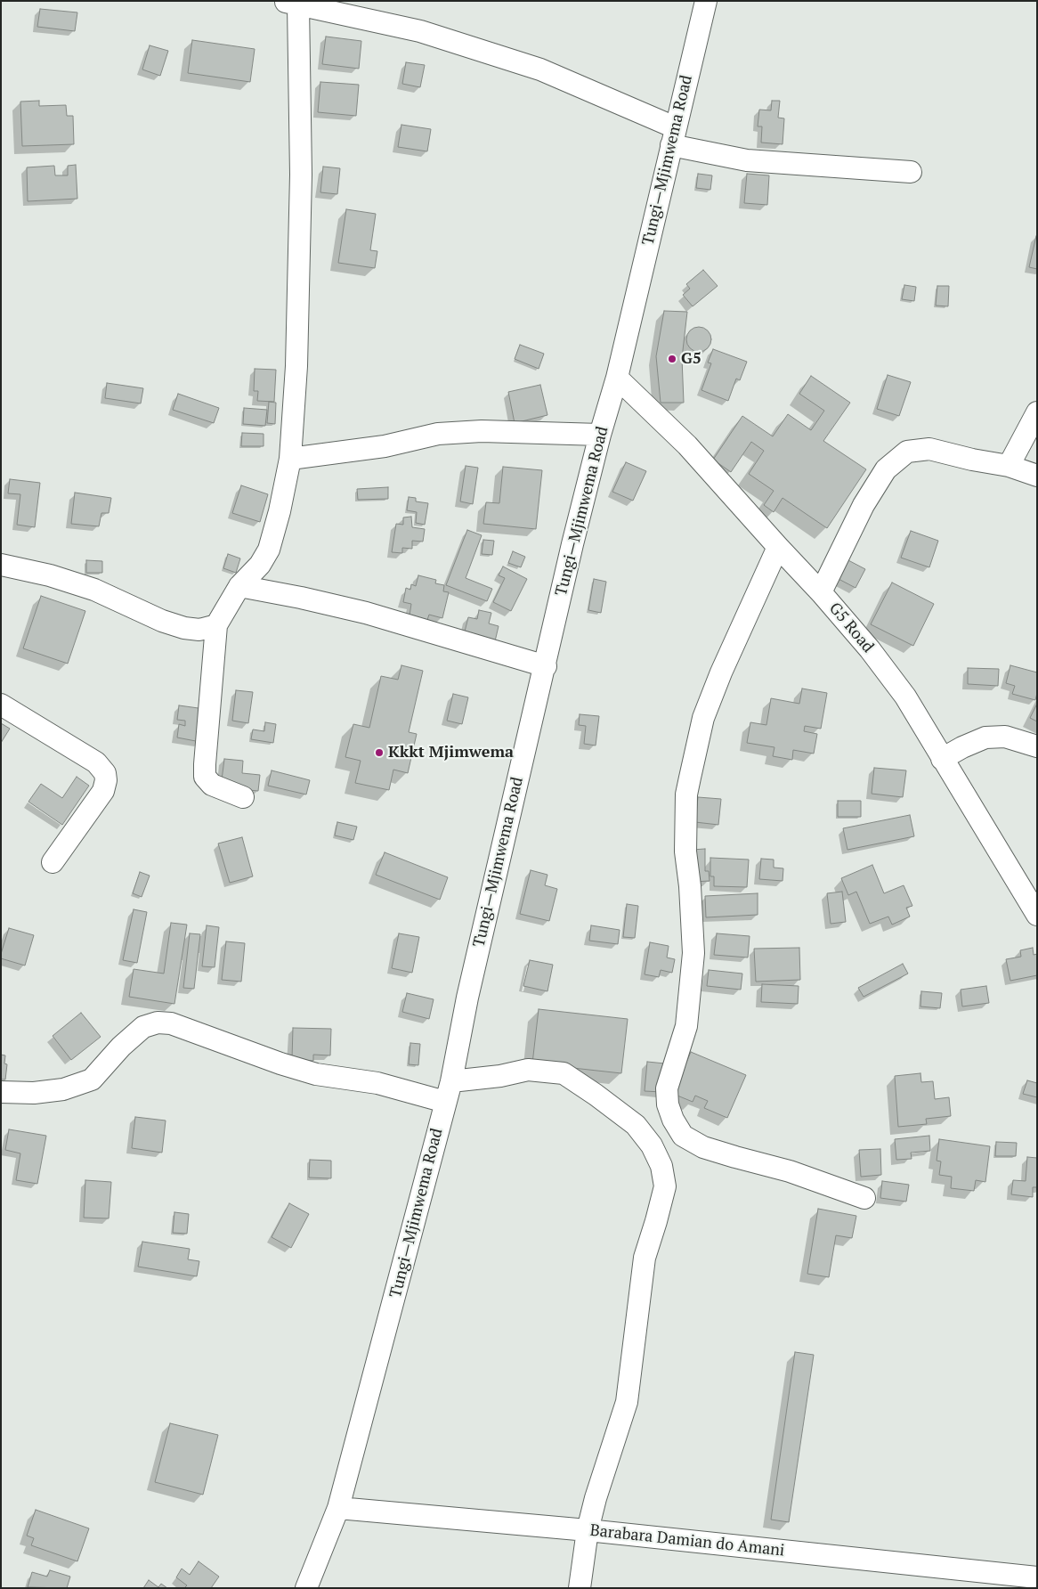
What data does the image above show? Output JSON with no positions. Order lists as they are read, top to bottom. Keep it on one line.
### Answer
{"streets":{"street":["Tungi—Mjimwema Road","G5 Road","Barabara Damian do Amani"]},"crossings":[["Tungi—Mjimwema Road","G5 Road"],["Tungi—Mjimwema Road","Barabara Damian do Amani"]],"places":["G5","Kkkt Mjimwema"]}
